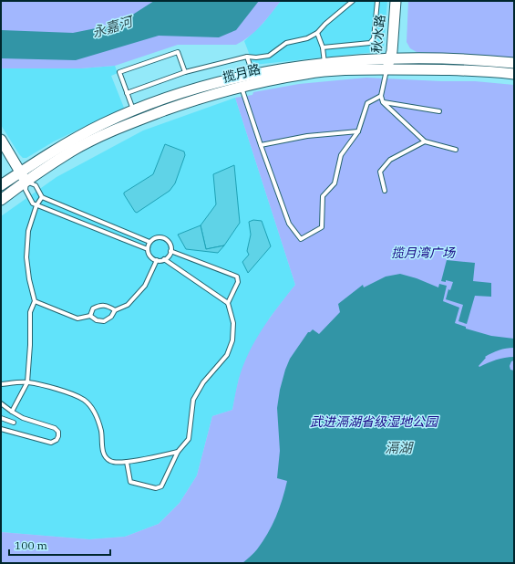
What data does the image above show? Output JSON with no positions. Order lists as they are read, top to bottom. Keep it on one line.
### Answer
{"streets":{"street":["秋水路","揽月路"]},"crossings":[["秋水路","揽月路"]],"water":["永嘉河","滆湖"],"parks":["揽月湾广场","武进滆湖省级湿地公园"],"scale_bar":"100 m"}
